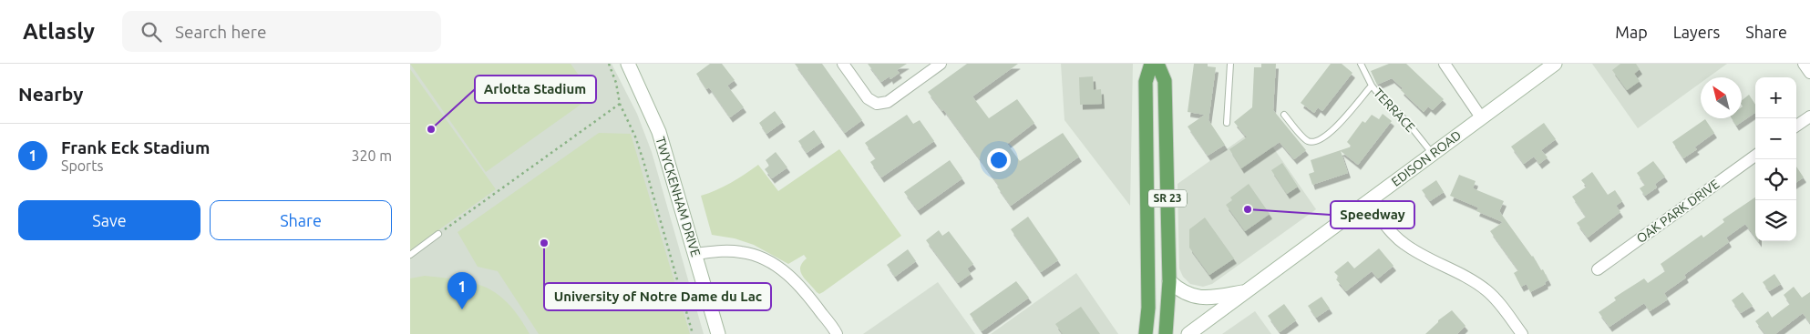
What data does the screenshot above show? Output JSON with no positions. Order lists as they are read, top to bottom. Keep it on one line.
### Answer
{"streets":{"main road":["EDISON ROAD","TWYCKENHAM DRIVE","SR 23"],"street":["OAK PARK DRIVE"],"lane":["TERRACE"]},"crossings":[["TERRACE","EDISON ROAD"]],"places":["Arlotta Stadium","Speedway","University of Notre Dame du Lac"],"north":"top left","page":{"header":"Atlasly","search":"Search here","nav":["Map","Layers","Share"],"heading":"Nearby","map_buttons":["+","−"],"list":[{"mark":"1","name":"Frank Eck Stadium","note":"Sports","value":"320 m"}],"buttons":["Save","Share"],"pins":"1"}}
